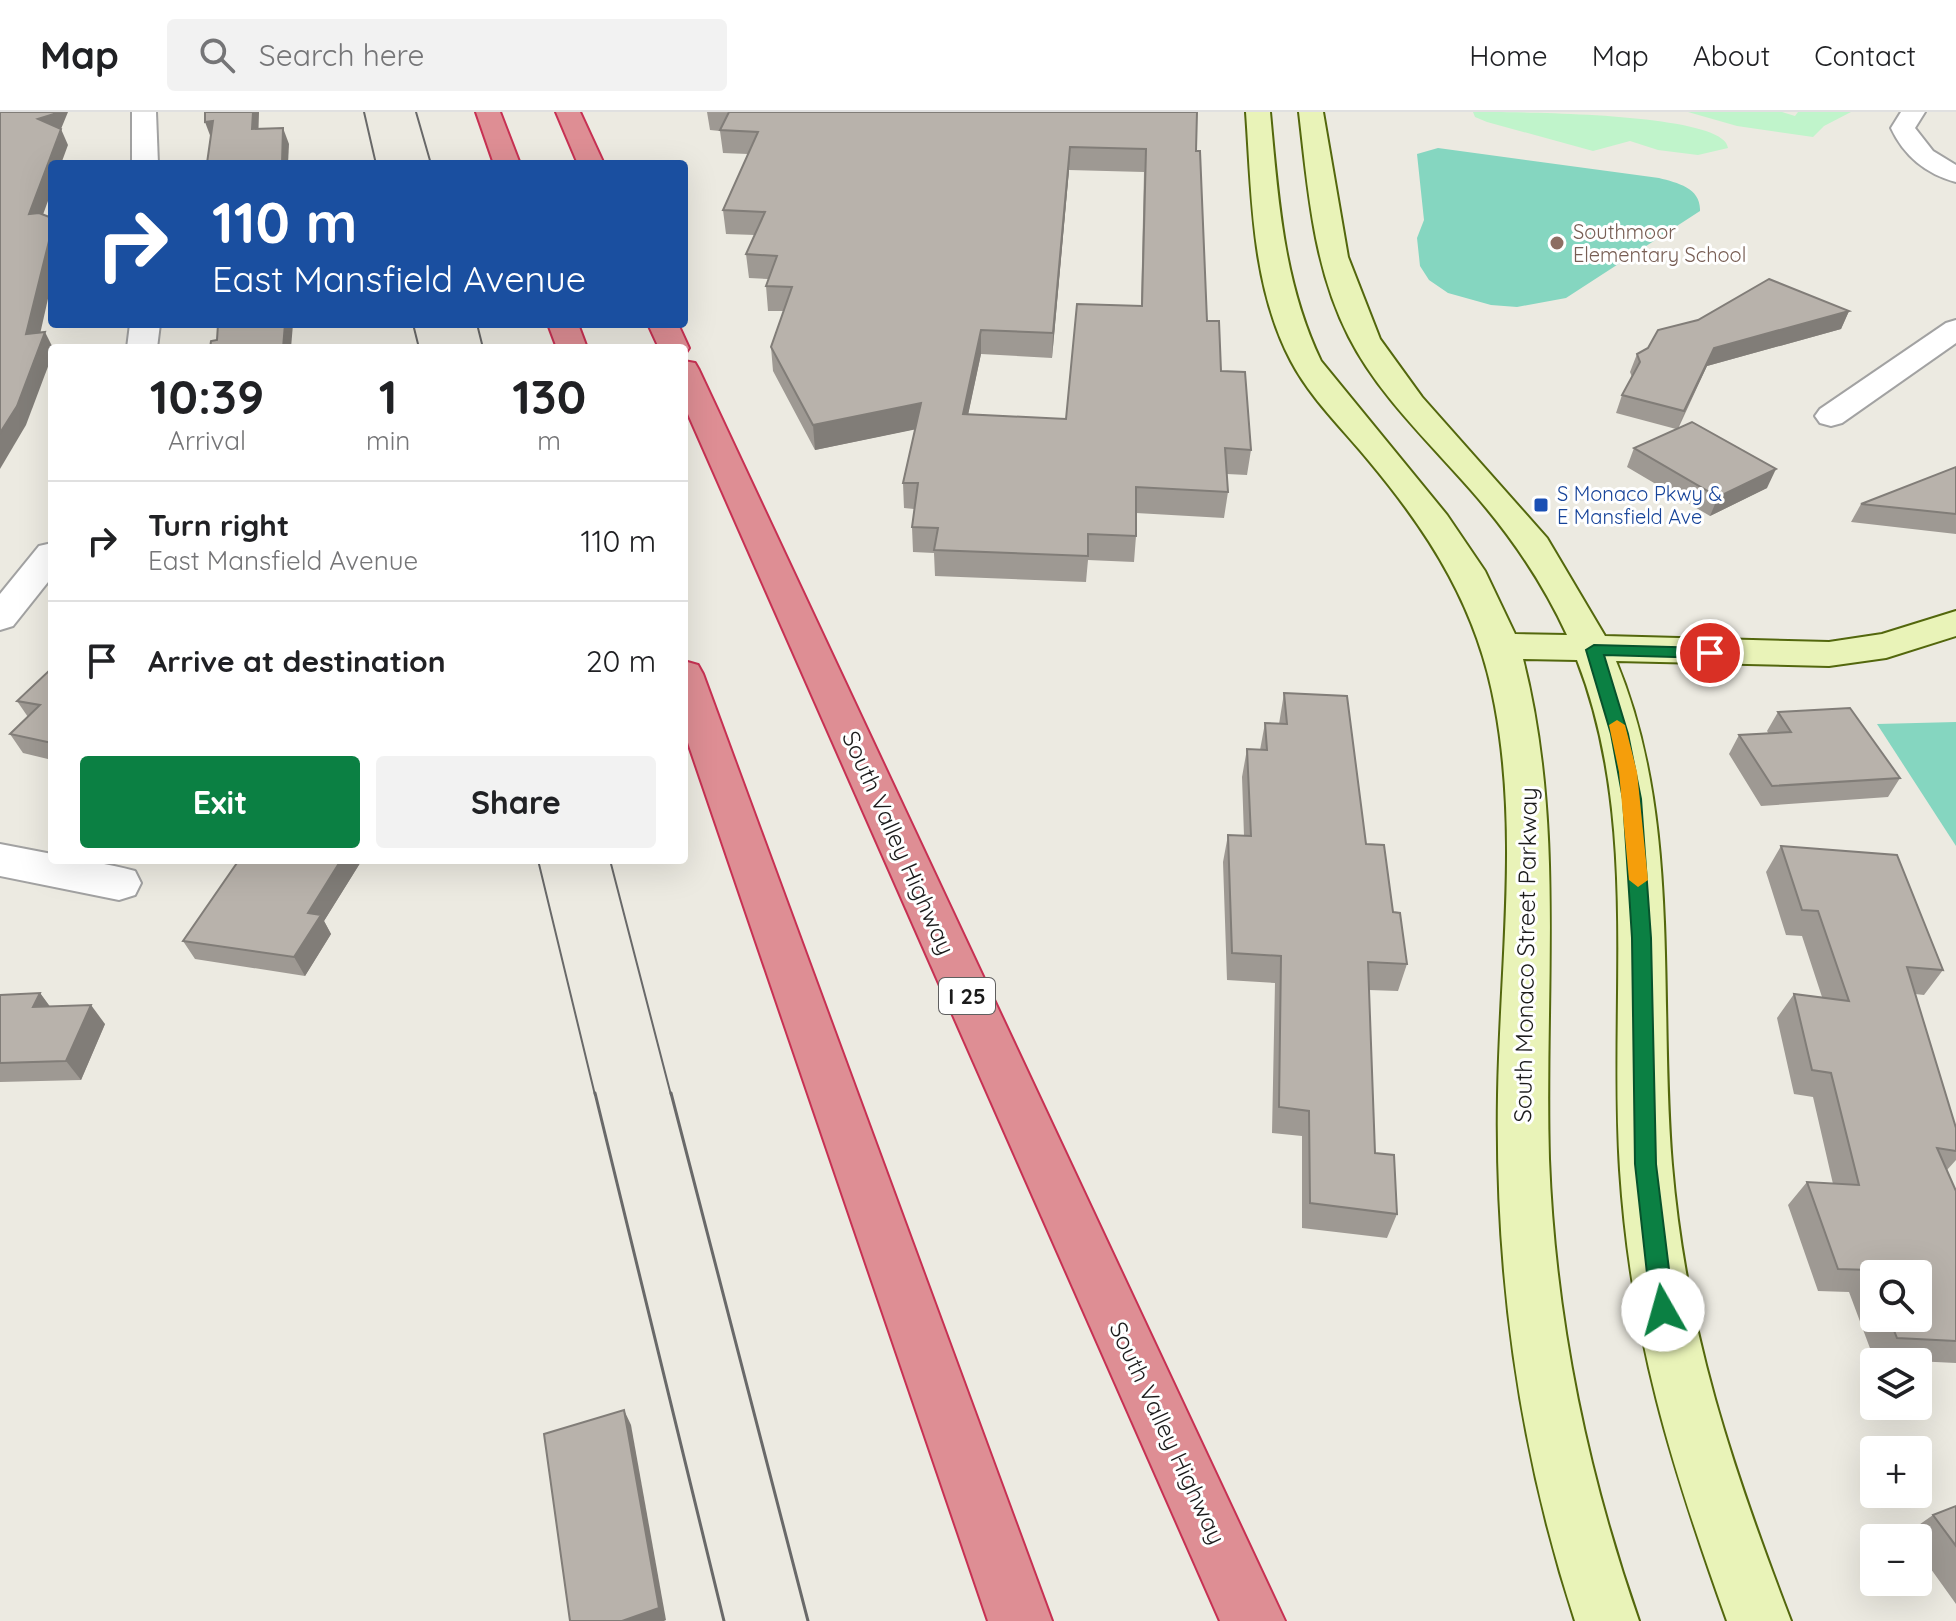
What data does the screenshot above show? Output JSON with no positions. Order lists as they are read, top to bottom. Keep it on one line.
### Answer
{"streets":{"highway":["South Valley Highway","I 25"],"main road":["South Monaco Street Parkway"]},"places":{"other":["Southmoor Elementary School"],"transit":["S Monaco Pkwy & E Mansfield Ave"]},"page":{"header":"Map","search":"Search here","nav":["Home","Map","About","Contact"],"turn":["110 m","East Mansfield Avenue"],"eta":["10:39","Arrival","1","min","130","m"],"list":[{"name":"Turn right","note":"East Mansfield Avenue","value":"110 m"},{"name":"Arrive at destination","value":"20 m"}],"buttons":["Exit","Share"],"map_buttons":["+","−"]}}
